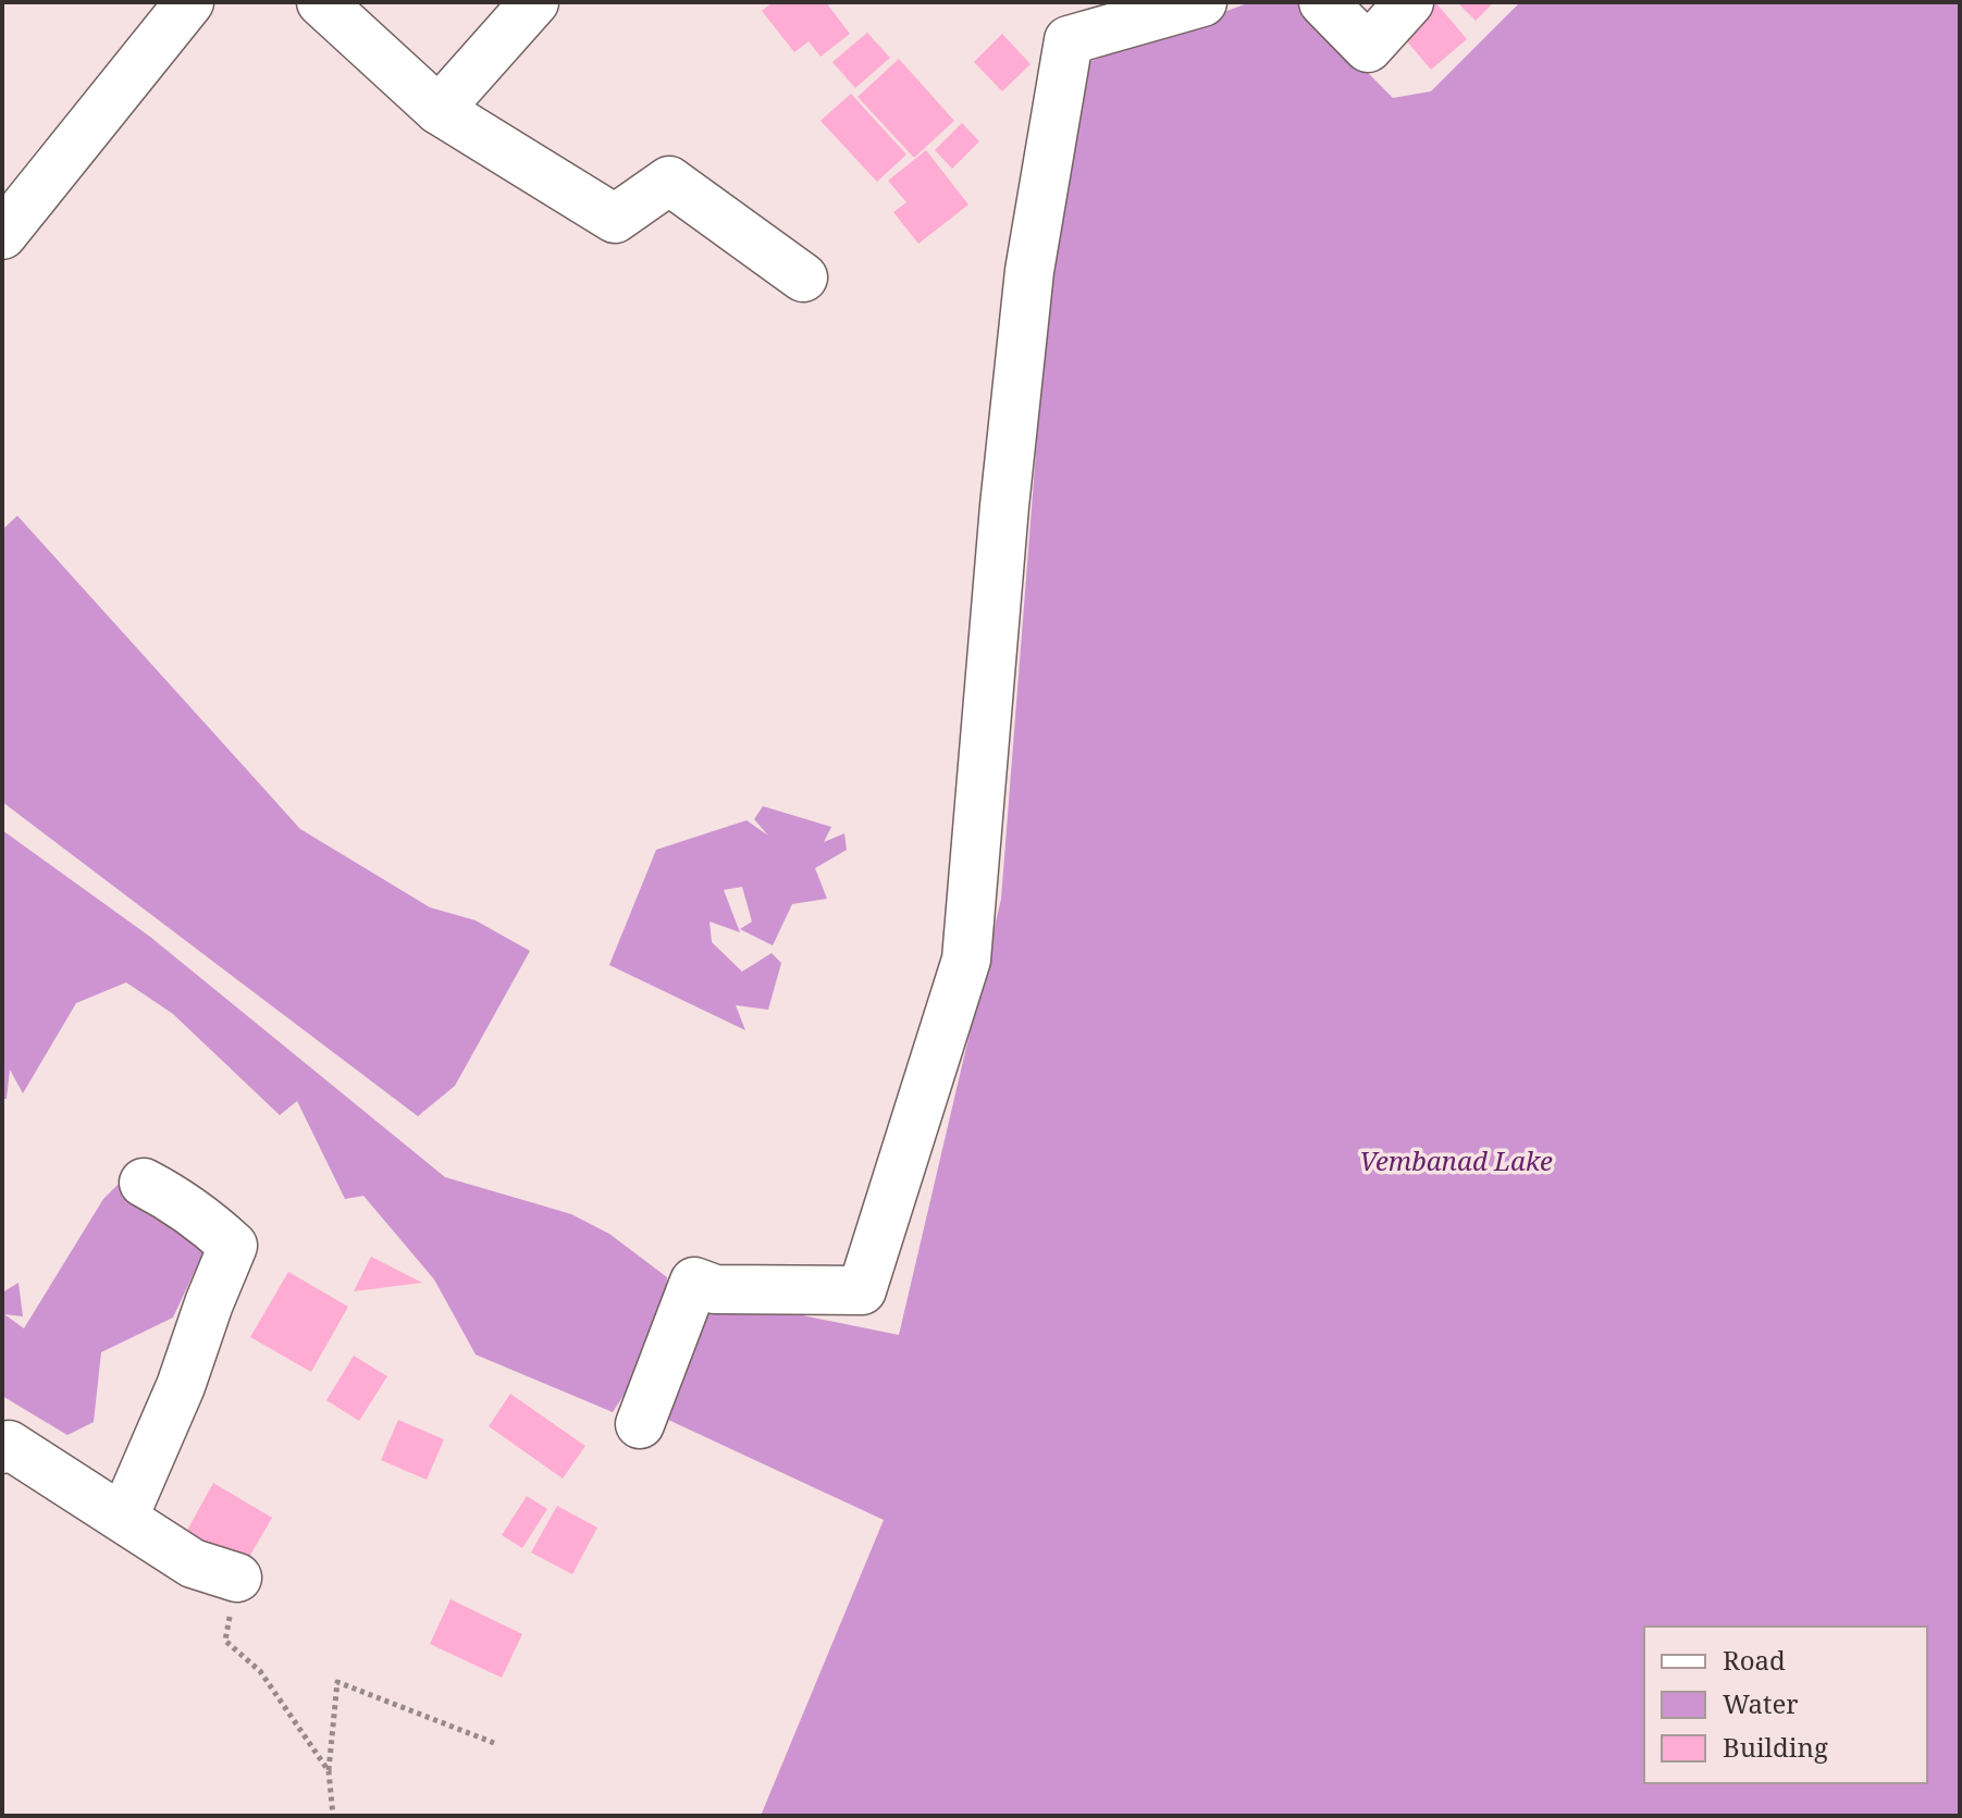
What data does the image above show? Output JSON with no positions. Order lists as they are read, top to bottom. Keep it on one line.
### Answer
{"water":["Vembanad Lake"],"legend":["Road","Water","Building"]}
